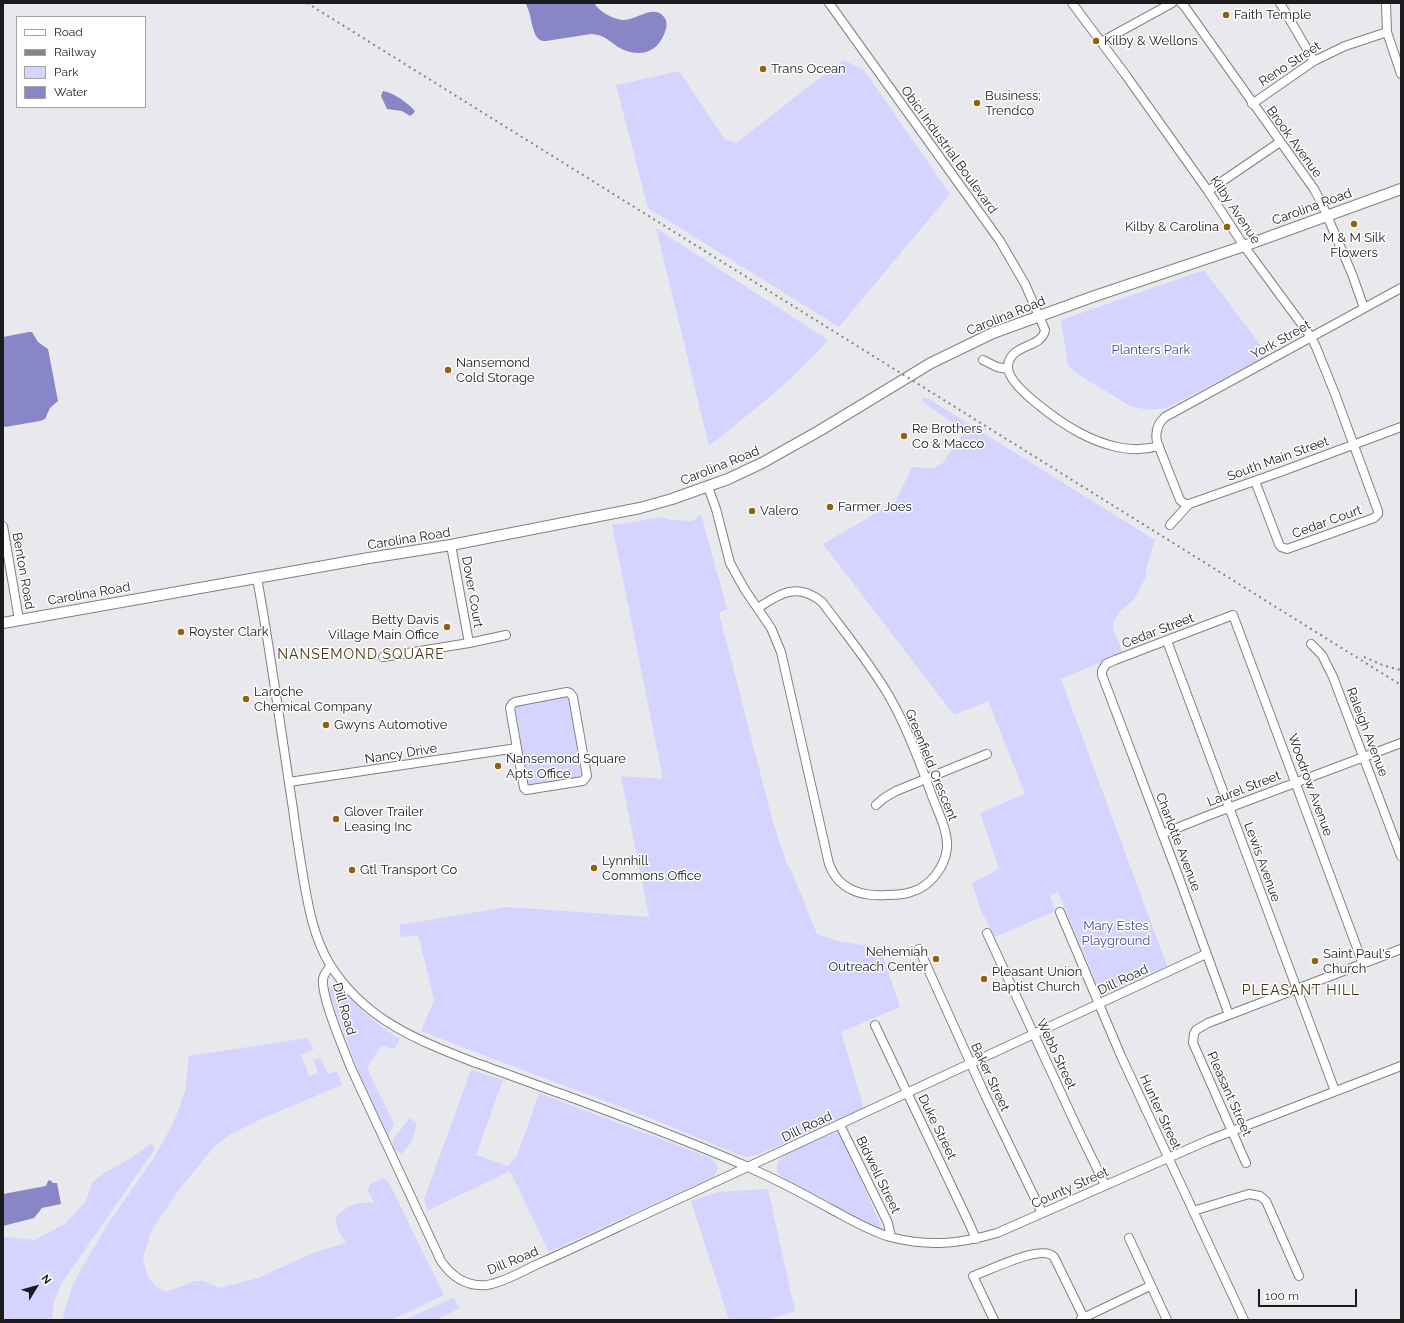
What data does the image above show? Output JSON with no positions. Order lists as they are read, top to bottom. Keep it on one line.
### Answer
{"streets":{"main road":["Carolina Road"],"street":["Reno Street","Brook Avenue","Obici Industrial Boulevard","Kilby Avenue","York Street","South Main Street","Cedar Court","Benton Road","Dover Court","Cedar Street","Raleigh Avenue","Nancy Drive","Greenfield Crescent","Woodrow Avenue","Laurel Street","Charlotte Avenue","Lewis Avenue","Dill Road","Webb Street","Baker Street","Pleasant Street","Hunter Street","Duke Street","Bidwell Street","County Street"]},"crossings":[["Reno Street","Brook Avenue"],["Brook Avenue","Carolina Road"],["Brook Avenue","York Street"],["Obici Industrial Boulevard","Carolina Road"],["Carolina Road","Kilby Avenue"],["Carolina Road","Benton Road"],["Carolina Road","Dover Court"],["Carolina Road","Greenfield Crescent"],["Carolina Road","Dill Road"],["Kilby Avenue","York Street"],["Kilby Avenue","South Main Street"],["Kilby Avenue","Cedar Court"],["York Street","South Main Street"],["South Main Street","Cedar Court"],["Cedar Street","Woodrow Avenue"],["Cedar Street","Charlotte Avenue"],["Cedar Street","Lewis Avenue"],["Raleigh Avenue","Laurel Street"],["Nancy Drive","Dill Road"],["Woodrow Avenue","Laurel Street"],["Laurel Street","Charlotte Avenue"],["Laurel Street","Lewis Avenue"],["Charlotte Avenue","Dill Road"],["Charlotte Avenue","Pleasant Street"],["Lewis Avenue","County Street"],["Dill Road","Webb Street"],["Dill Road","Baker Street"],["Dill Road","Hunter Street"],["Dill Road","Duke Street"],["Dill Road","Bidwell Street"],["Dill Road","County Street"],["Webb Street","County Street"],["Baker Street","County Street"],["Pleasant Street","County Street"],["Hunter Street","County Street"],["Duke Street","County Street"],["Bidwell Street","County Street"]],"districts":["NANSEMOND SQUARE","PLEASANT HILL"],"parks":["Planters Park","Mary Estes Playground"],"places":["Faith Temple","Kilby & Wellons","Trans Ocean","Business; Trendco","M & M Silk Flowers","Kilby & Carolina","Nansemond Cold Storage","Re Brothers Co & Macco","Farmer Joes","Valero","Betty Davis Village Main Office","Royster Clark","Laroche Chemical Company","Gwyns Automotive","Nansemond Square Apts Office","Glover Trailer Leasing Inc","Lynnhill Commons Office","Gtl Transport Co","Nehemiah Outreach Center","Saint Paul's Church","Pleasant Union Baptist Church"],"legend":["Road","Railway","Park","Water"],"scale_bar":"100 m","north":"top right"}
